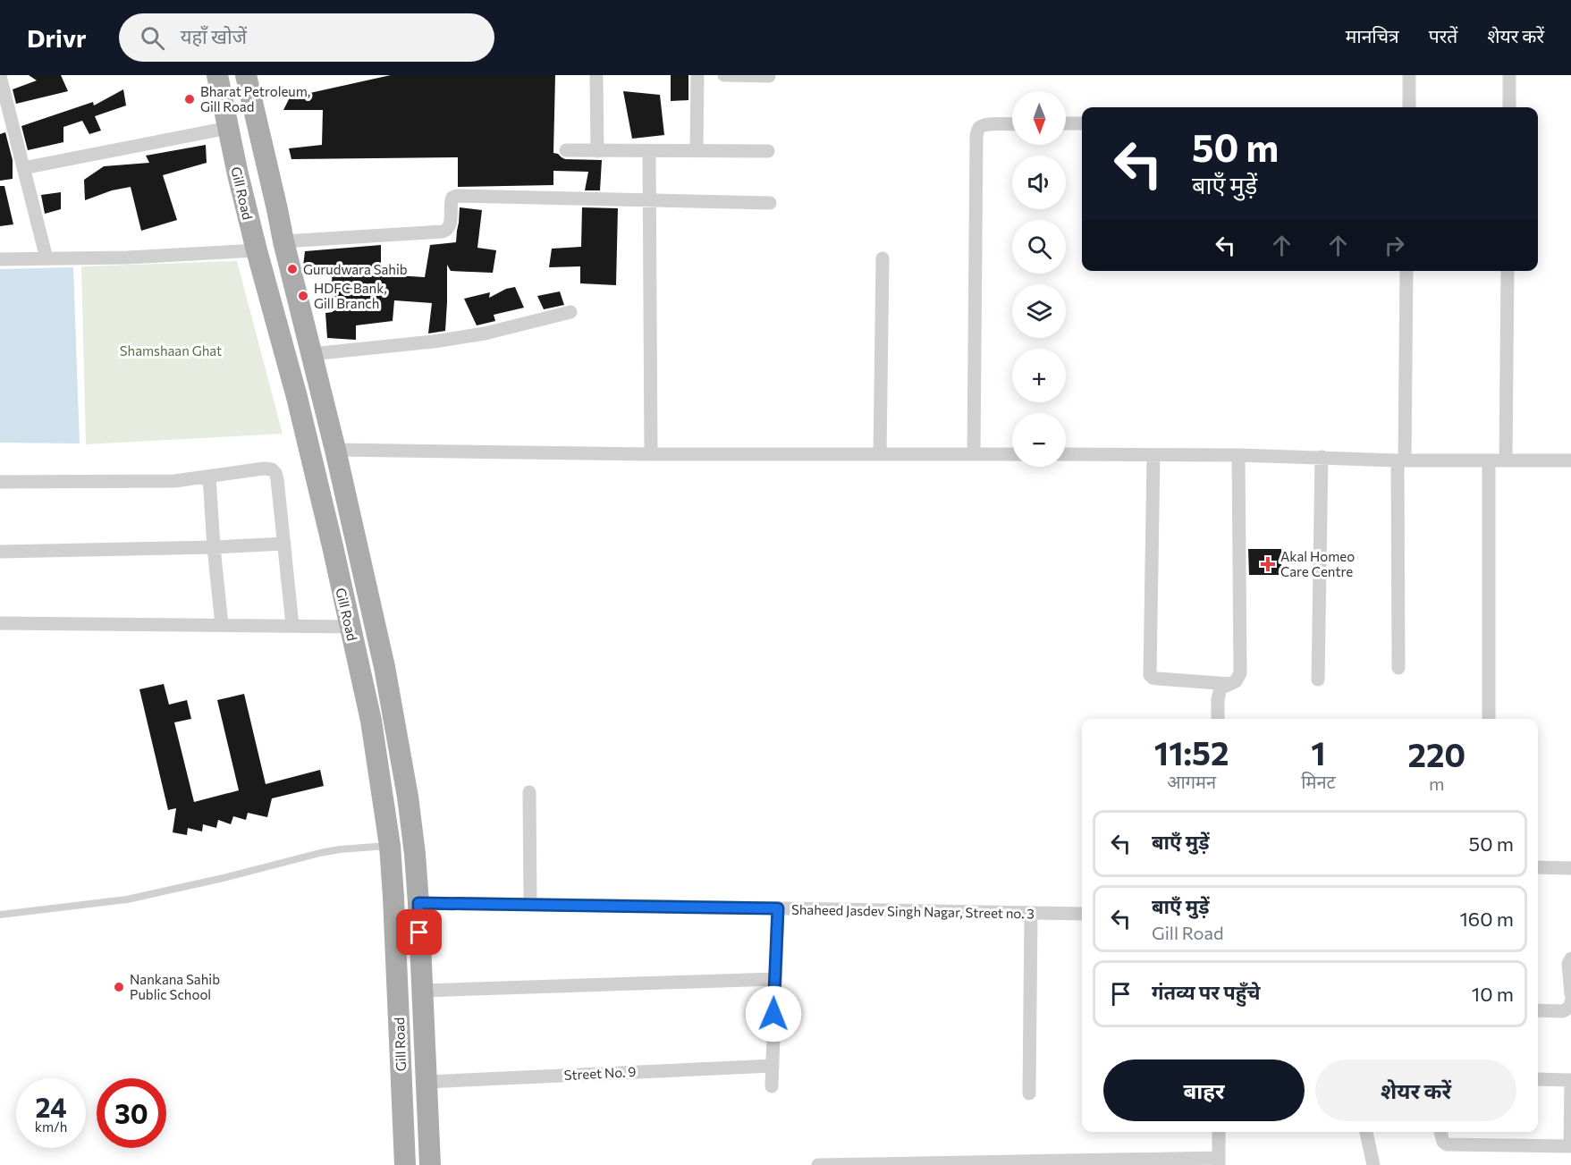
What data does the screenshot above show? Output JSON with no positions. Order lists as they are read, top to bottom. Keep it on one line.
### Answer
{"streets":{"main road":["Gill Road"],"street":["Shaheed Jasdev Singh Nagar, Street no. 3","Street No. 9"]},"crossings":[["Gill Road","Shaheed Jasdev Singh Nagar, Street no. 3"],["Gill Road","Street No. 9"]],"parks":["Shamshaan Ghat"],"places":{"other":["Bharat Petroleum, Gill Road","Gurudwara Sahib","HDFC Bank, Gill Branch","Nankana Sahib Public School"],"health":["Akal Homeo Care Centre"]},"north":"bottom","page":{"header":"Drivr","search":"यहाँ खोजें","nav":["मानचित्र","परतें","शेयर करें"],"map_buttons":["+","−"],"turn":["50 m","बाएँ मुड़ें"],"eta":["11:52","आगमन","1","मिनट","220","m"],"list":[{"name":"बाएँ मुड़ें","value":"50 m"},{"name":"बाएँ मुड़ें","note":"Gill Road","value":"160 m"},{"name":"गंतव्य पर पहुँचे","value":"10 m"}],"buttons":["बाहर","शेयर करें"],"speed":"24 km/h","limit":"30"}}
